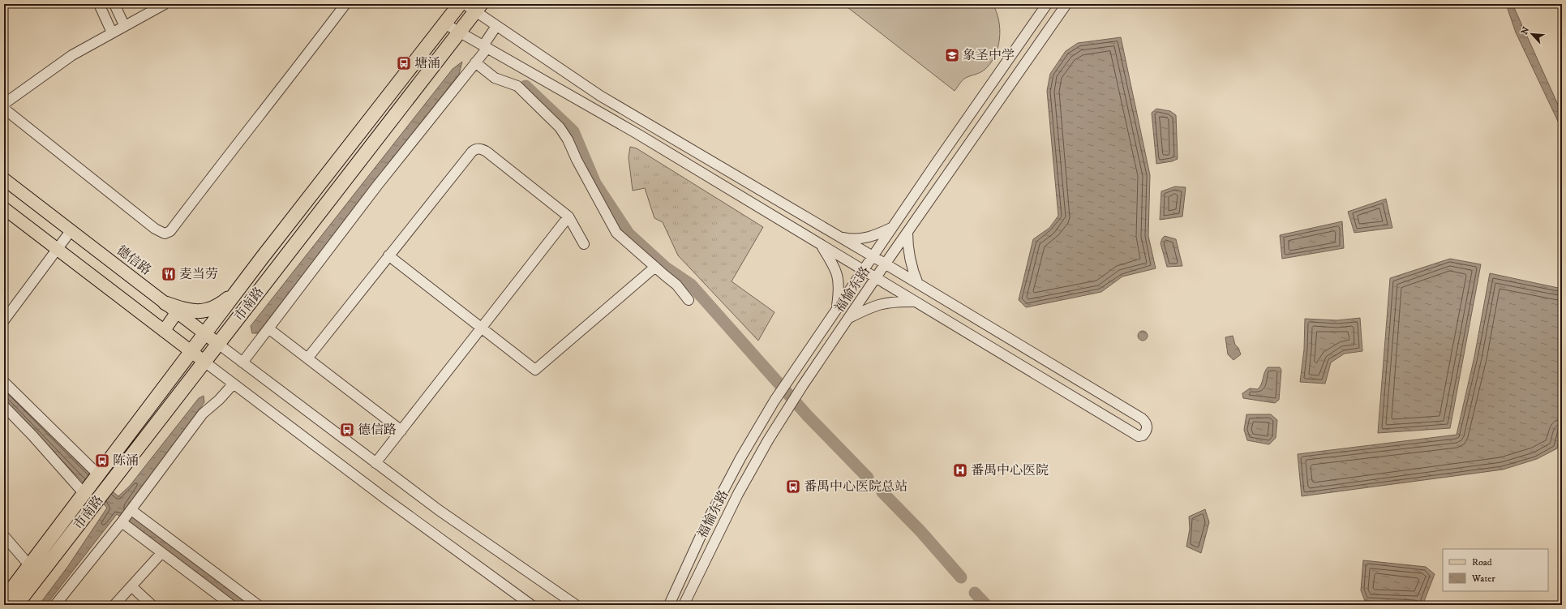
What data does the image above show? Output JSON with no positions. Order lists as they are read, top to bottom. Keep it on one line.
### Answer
{"streets":{"highway":["市南路"],"main road":["德信路"],"street":["福愉东路"]},"crossings":[["德信路","市南路"]],"places":{"school or university":["象圣中学"],"bus stop":["塘涌","德信路","陈涌","番禺中心医院总站"],"restaurant":["麦当劳"],"hospital":["番禺中心医院"]},"legend":["Road","Water"],"north":"top left"}
